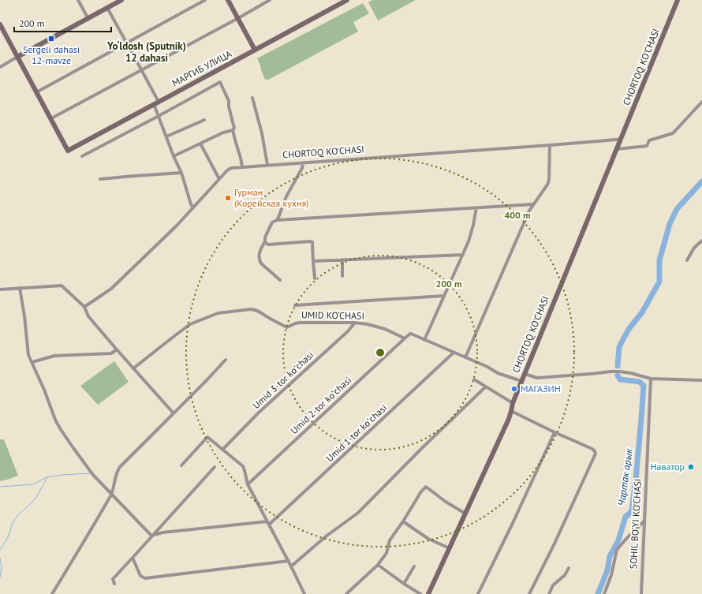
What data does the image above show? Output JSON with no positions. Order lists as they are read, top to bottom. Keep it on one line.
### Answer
{"streets":{"street":["CHORTOQ KO'CHASI","МАРГИБ УЛИЦА","UMID KO‘CHASI","Umid 3-tor koʻchasi","Umid 2-tor koʻchasi","Umid 1-tor koʻchasi","SOHIL BO'YI KO'CHASI"]},"crossings":[["UMID KO‘CHASI","Umid 3-tor koʻchasi"],["UMID KO‘CHASI","Umid 2-tor koʻchasi"]],"districts":["Yo‘ldosh (Sputnik) 12 dahasi"],"water":["Чартак арык"],"places":{"transit":["Sergeli dahasi 12-mavze"],"other":["Гурман (Корейская кухня)","МАГАЗИН","Наватор"]},"scale_bar":"200 m","rings":["400 m","200 m"]}
